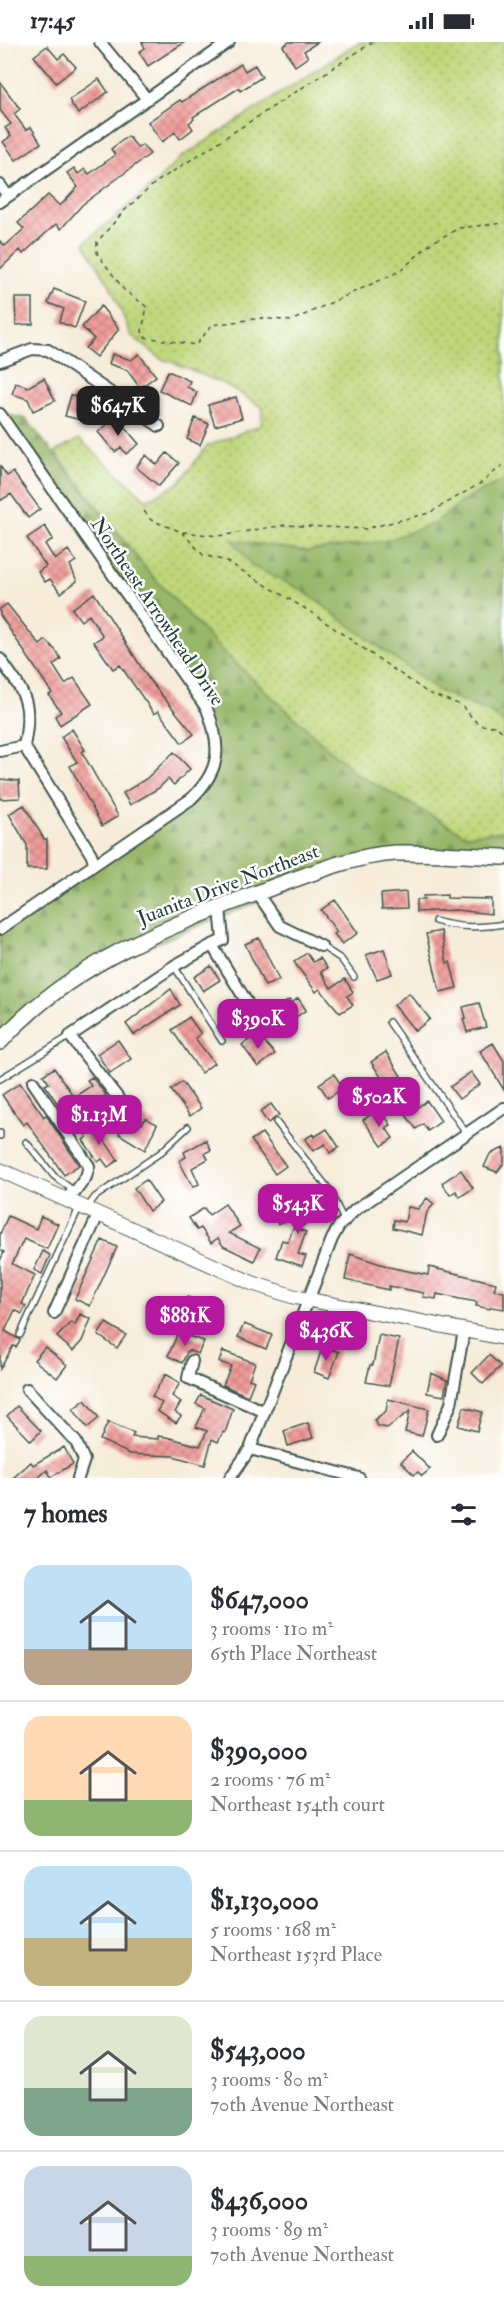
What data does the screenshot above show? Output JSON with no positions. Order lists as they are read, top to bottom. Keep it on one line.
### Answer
{"streets":{"main road":["Juanita Drive Northeast"],"street":["Northeast Arrowhead Drive"]},"page":{"status":"17:45","price":["$647K","$390K","$502K","$1.13M","$543K","$881K","$436K"],"heading":"7 homes","list":[{"name":"$647,000","note":"3 rooms · 110 m² · 65th Place Northeast"},{"name":"$390,000","note":"2 rooms · 76 m² · Northeast 154th court"},{"name":"$1,130,000","note":"5 rooms · 168 m² · Northeast 153rd Place"},{"name":"$543,000","note":"3 rooms · 80 m² · 70th Avenue Northeast"},{"name":"$436,000","note":"3 rooms · 89 m² · 70th Avenue Northeast"}]}}
